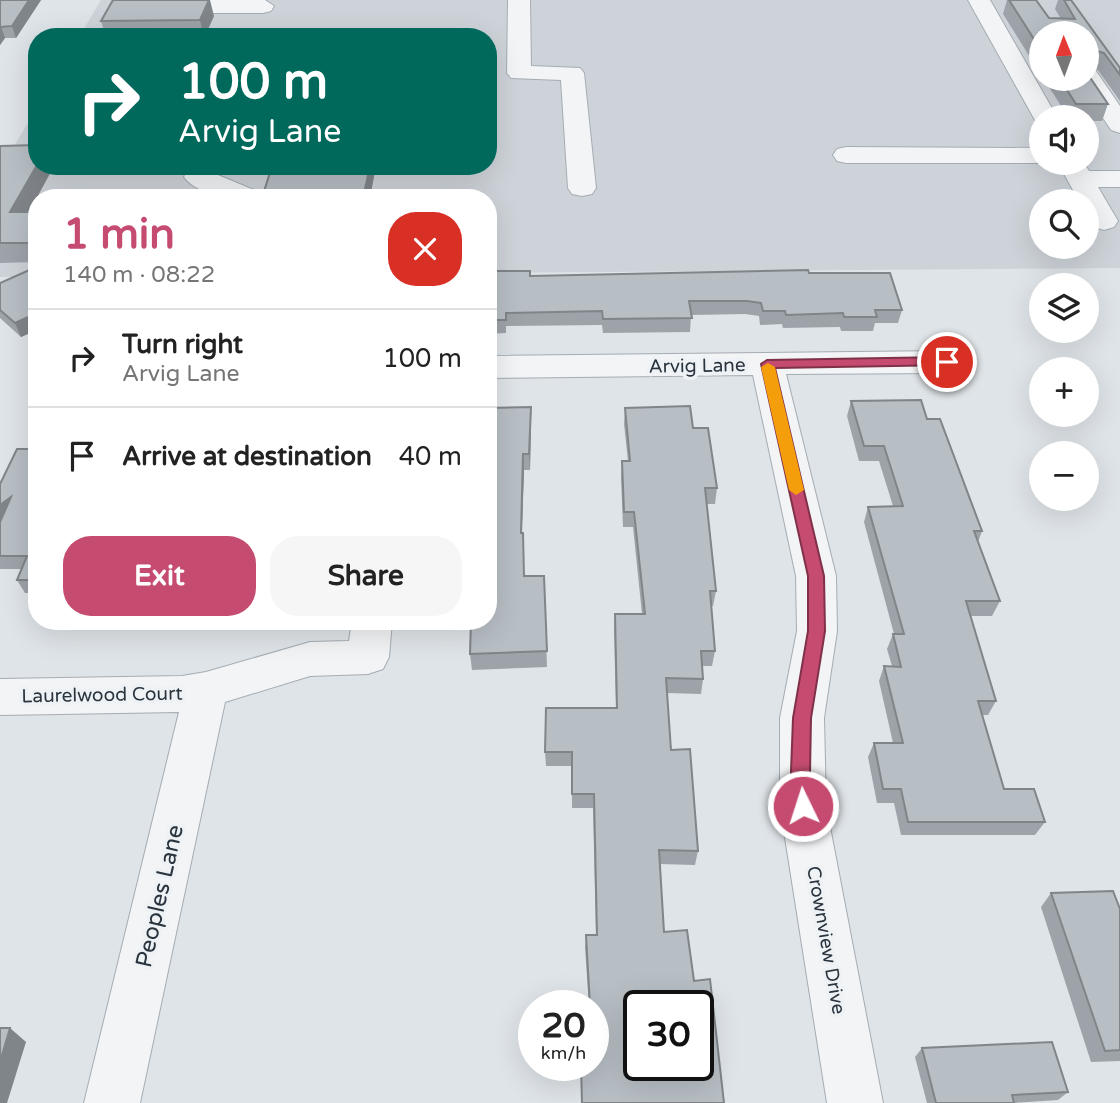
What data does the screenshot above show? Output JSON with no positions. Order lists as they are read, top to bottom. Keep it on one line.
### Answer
{"streets":{"street":["Arvig Lane","Laurelwood Court","Peoples Lane","Crownview Drive"]},"crossings":[["Arvig Lane","Crownview Drive"],["Laurelwood Court","Peoples Lane"]],"north":"top","page":{"map_buttons":["+","−"],"turn":["100 m","Arvig Lane"],"heading":["1 min","140 m · 08:22"],"list":[{"name":"Turn right","note":"Arvig Lane","value":"100 m"},{"name":"Arrive at destination","value":"40 m"}],"buttons":["Exit","Share"],"speed":"20 km/h","limit":"30"}}
